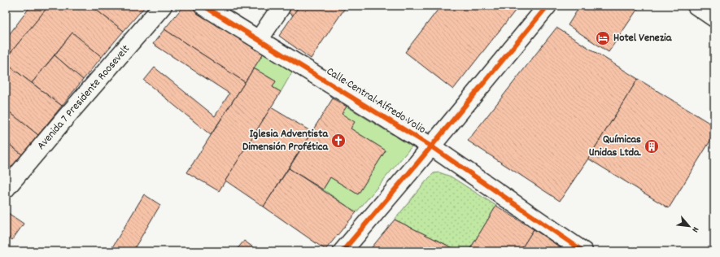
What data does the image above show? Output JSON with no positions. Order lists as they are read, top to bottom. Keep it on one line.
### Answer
{"streets":{"street":["Avenida 7 Presidente Roosevelt","Calle Central Alfredo Volio"]},"places":{"hotel":["Hotel Venezia"],"church":["Iglesia Adventista Dimensión Profética"],"building":["Químicas Unidas Ltda."]},"north":"bottom right"}
